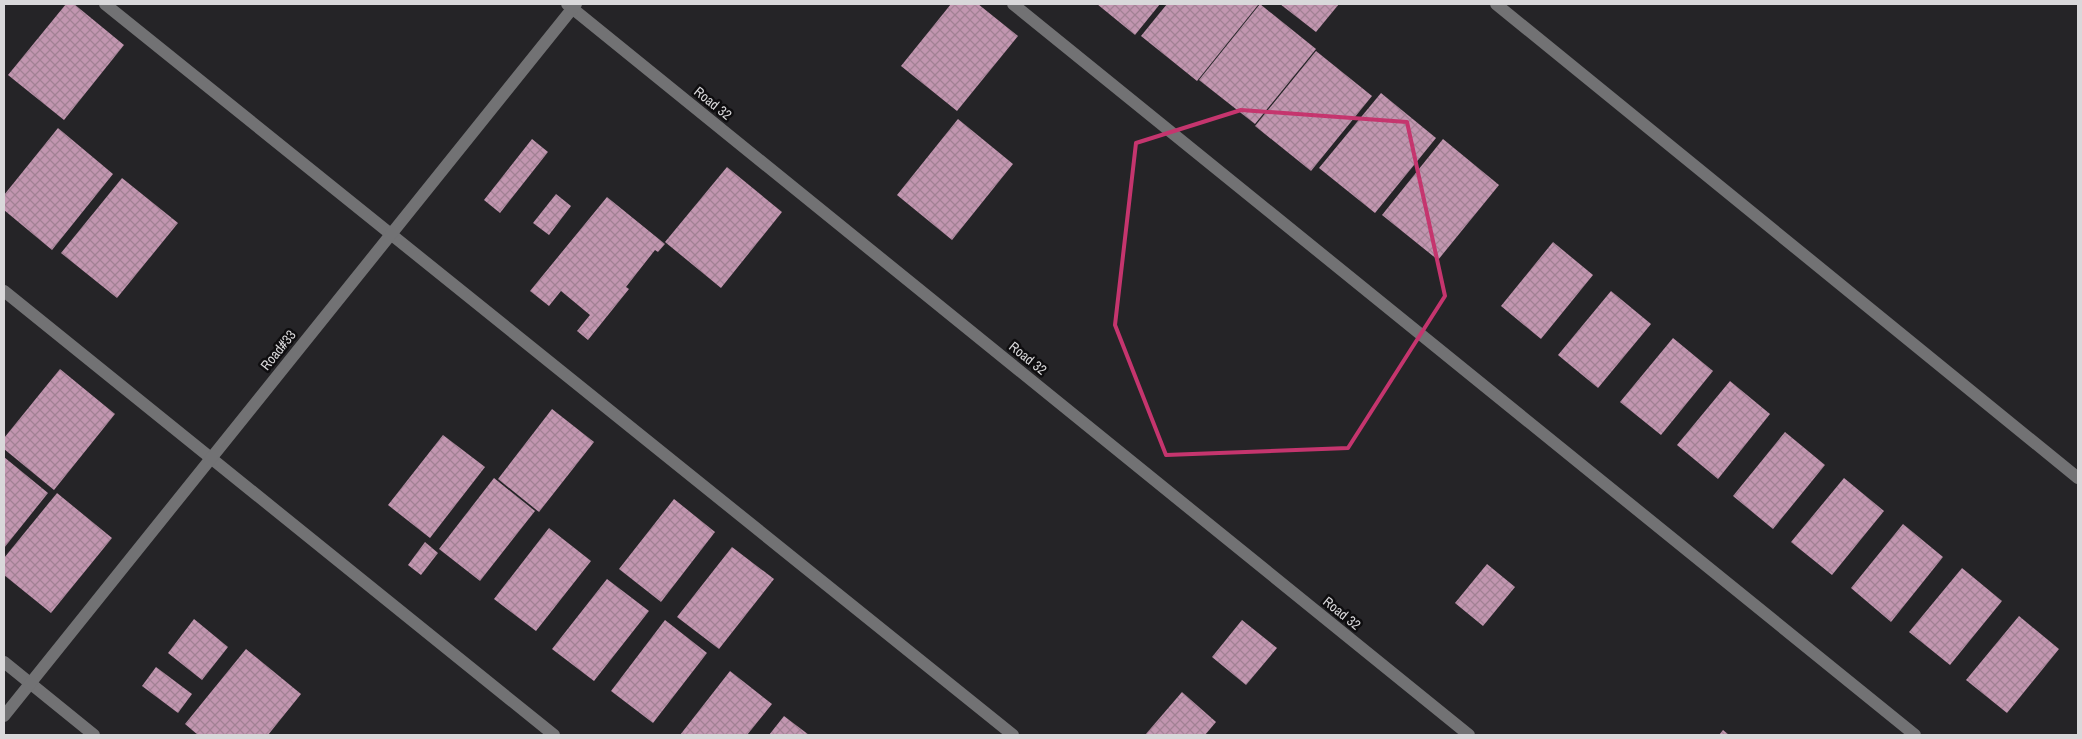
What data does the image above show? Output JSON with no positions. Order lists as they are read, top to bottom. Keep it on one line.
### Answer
{"streets":{"street":["Road 32","Road#33"]},"crossings":[["Road 32","Road#33"]]}
